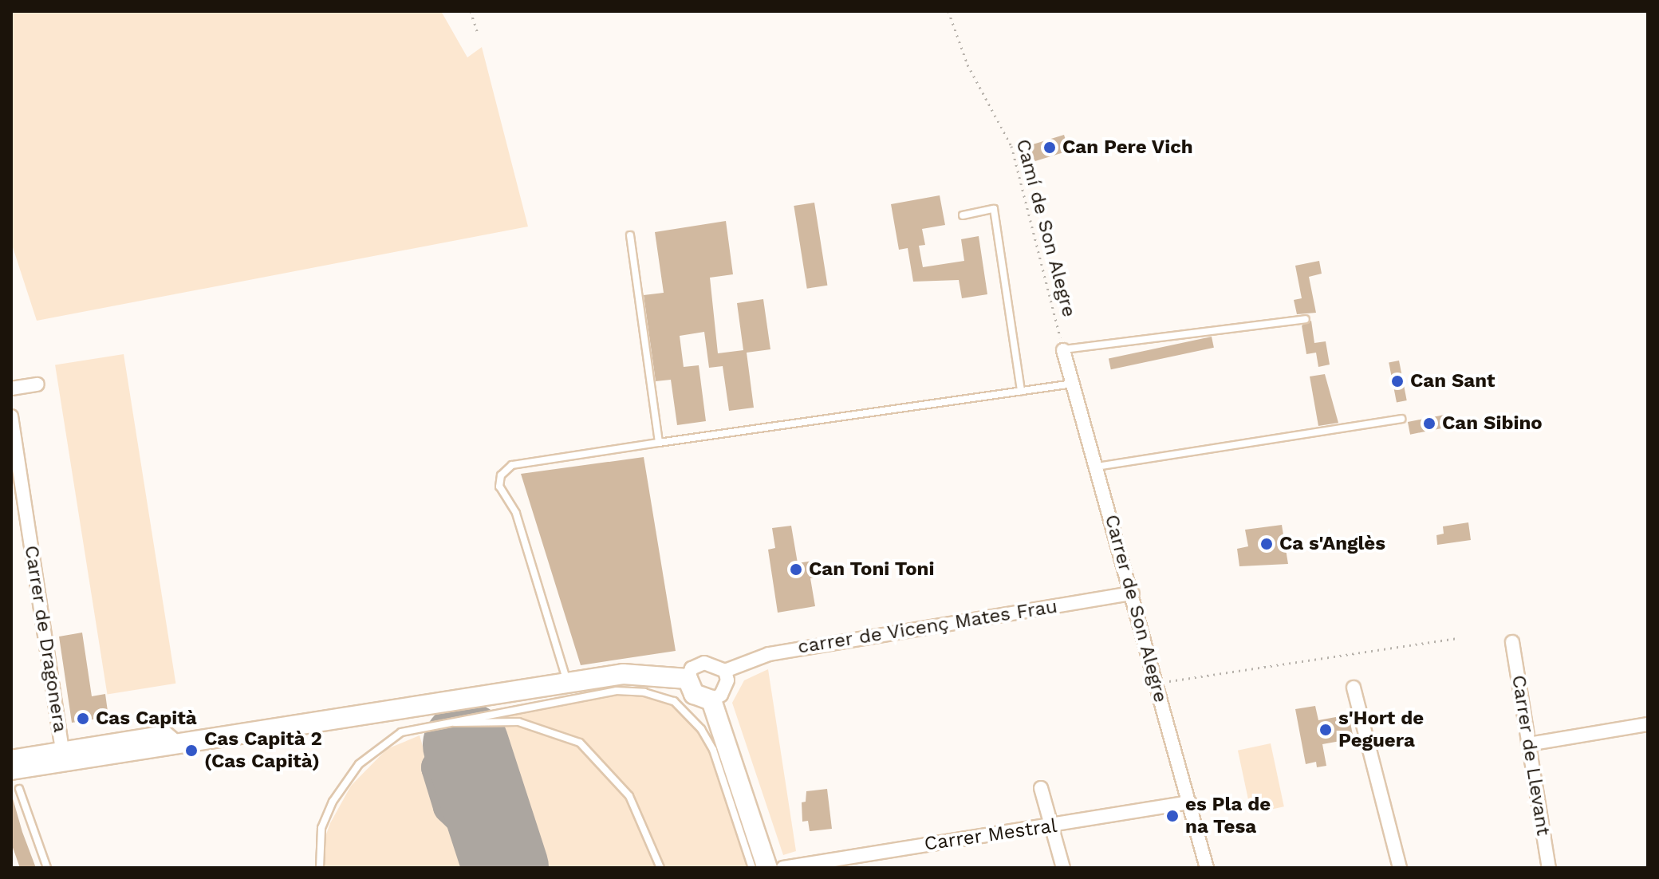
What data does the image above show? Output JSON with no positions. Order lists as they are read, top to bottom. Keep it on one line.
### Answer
{"streets":{"street":["Carrer de Son Alegre","carrer de Vicenç Mates Frau","Carrer de Dragonera","Carrer de Llevant","Carrer Mestral"],"path":["Camí de Son Alegre"]},"crossings":[["Camí de Son Alegre","Carrer de Son Alegre"],["Carrer de Son Alegre","carrer de Vicenç Mates Frau"],["Carrer de Son Alegre","Carrer Mestral"]],"places":["Can Pere Vich","Can Sant","Can Sibino","Ca s'Anglès","Can Toni Toni","Cas Capità","s'Hort de Peguera","Cas Capità 2 (Cas Capità)","es Pla de na Tesa"]}
